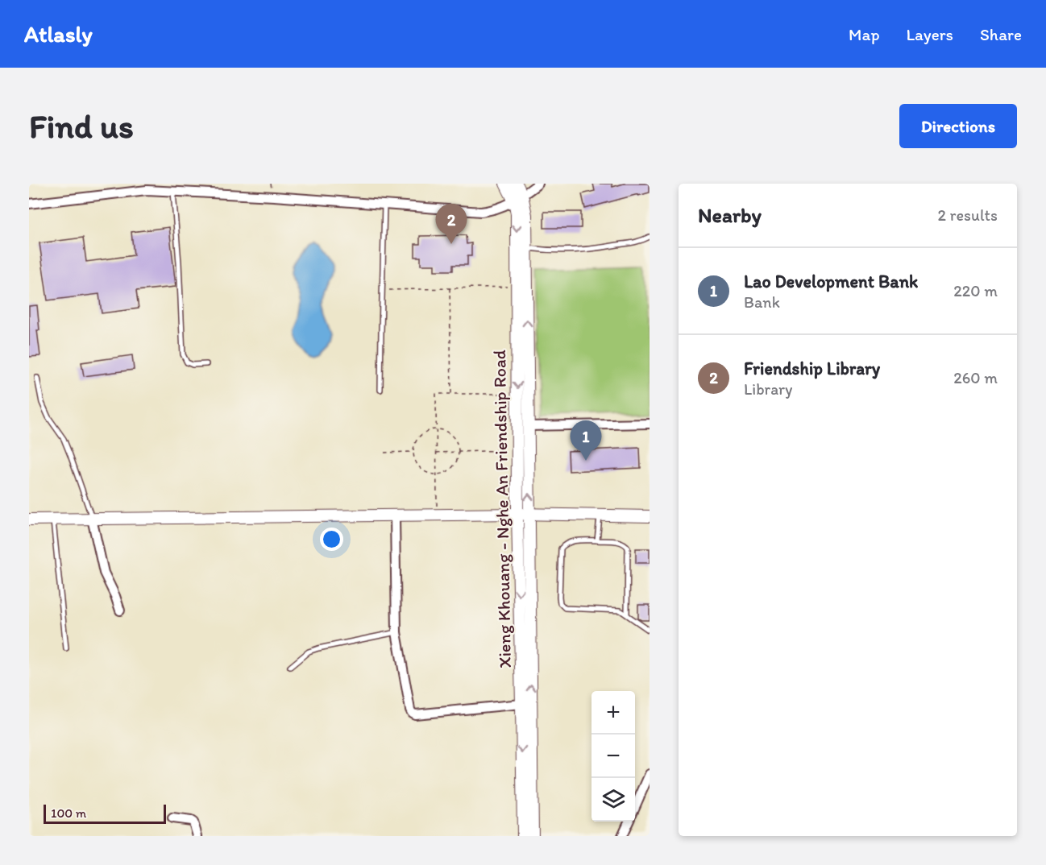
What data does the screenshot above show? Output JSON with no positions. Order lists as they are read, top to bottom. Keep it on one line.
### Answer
{"streets":{"street":["Xieng Khouang - Nghe An Friendship Road"]},"scale_bar":"100 m","page":{"header":"Atlasly","nav":["Map","Layers","Share"],"buttons":"Directions","title":"Find us","heading":["Nearby","2 results"],"pins":["2","1"],"list":[{"mark":"1","name":"Lao Development Bank","note":"Bank","value":"220 m"},{"mark":"2","name":"Friendship Library","note":"Library","value":"260 m"}],"map_buttons":["+","−"],"scale":"100 m"}}
